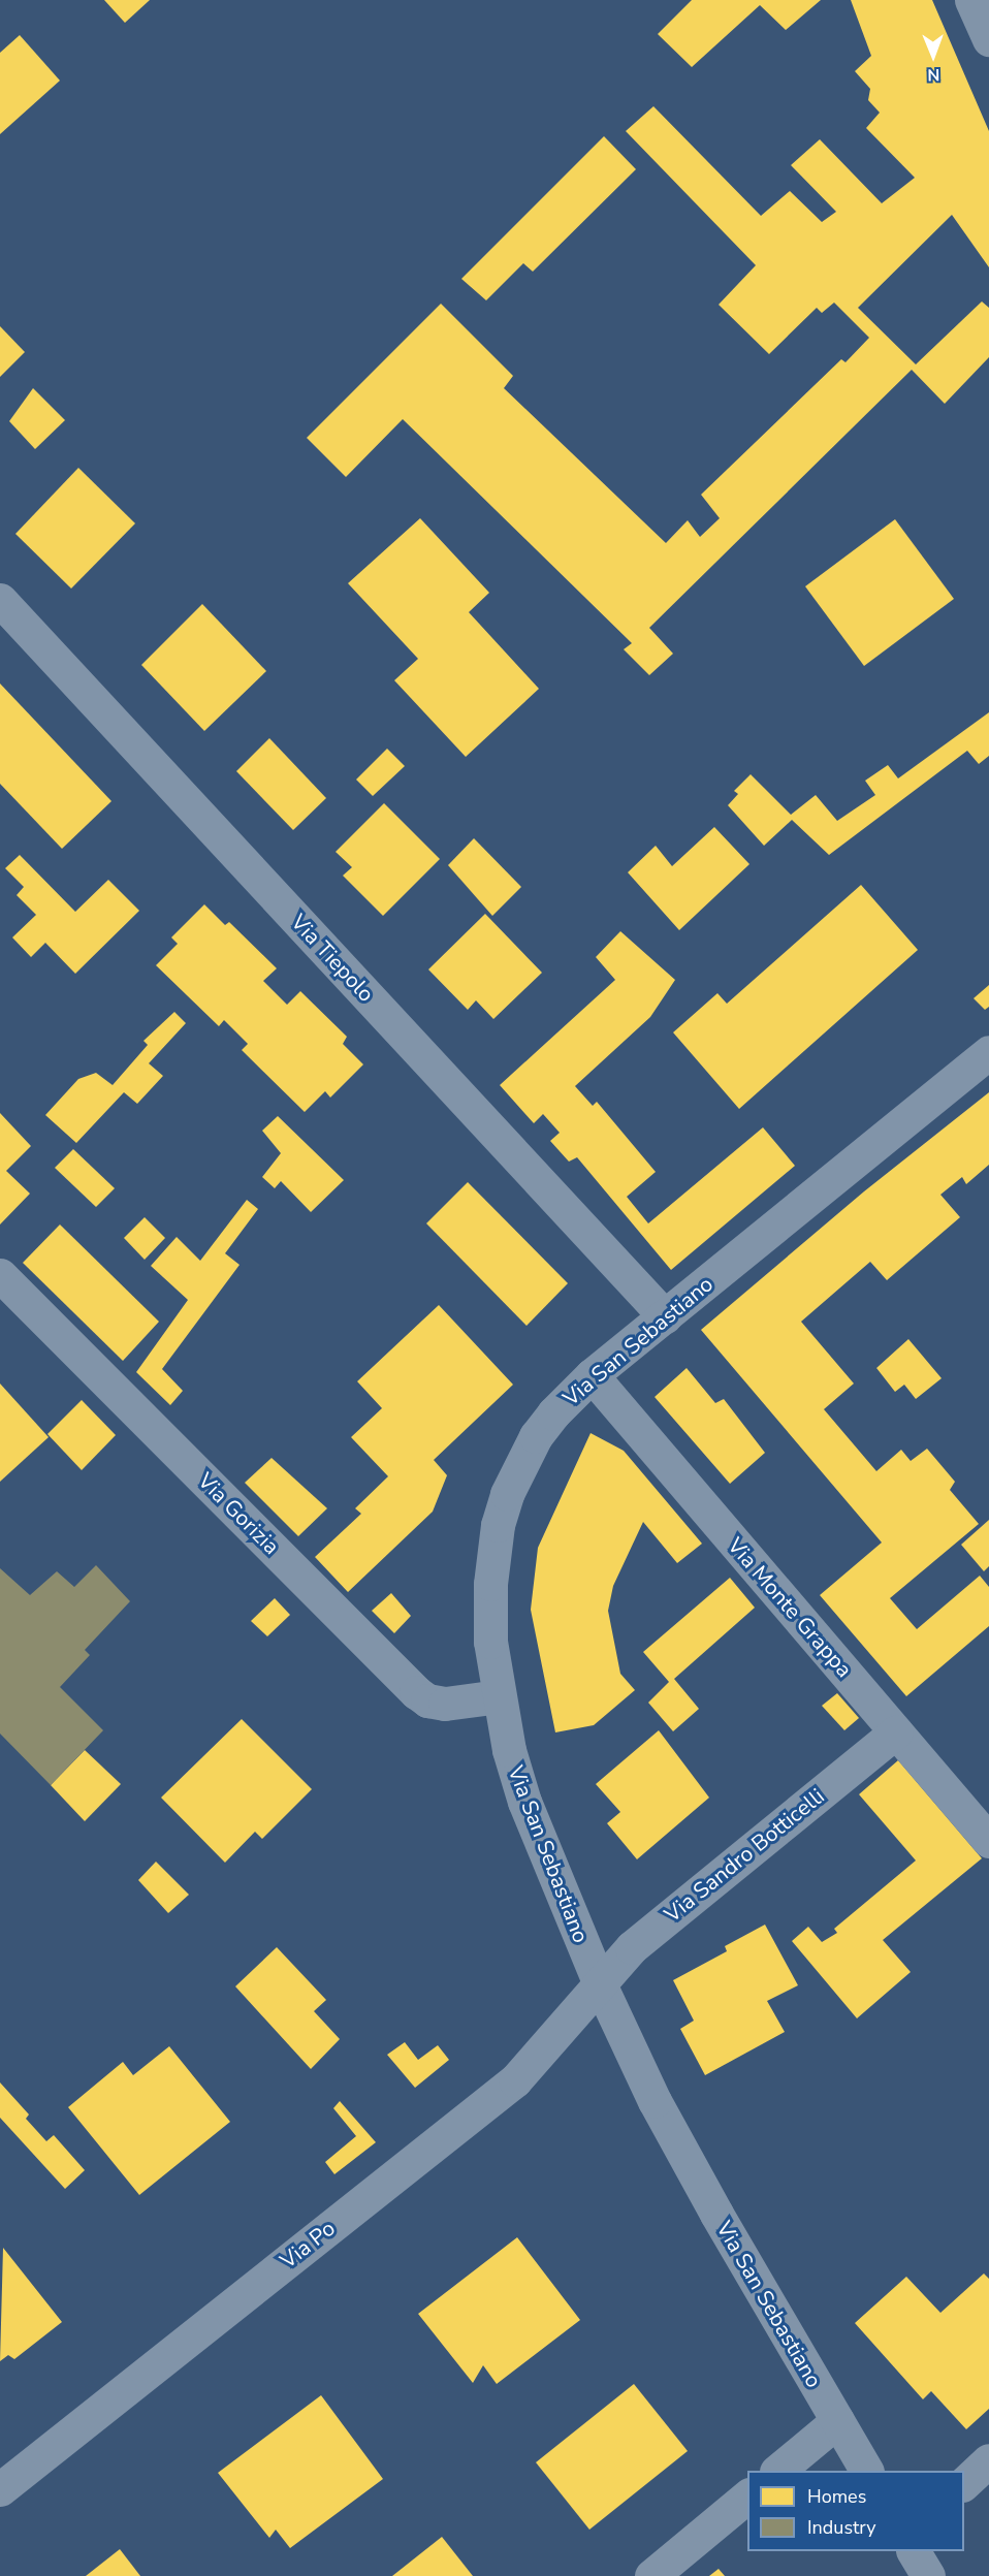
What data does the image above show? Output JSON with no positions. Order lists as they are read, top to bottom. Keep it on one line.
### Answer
{"streets":{"street":["Via Tiepolo","Via San Sebastiano","Via Gorizia","Via Monte Grappa","Via Sandro Botticelli","Via Po"]},"crossings":[["Via Tiepolo","Via San Sebastiano"],["Via San Sebastiano","Via Gorizia"],["Via San Sebastiano","Via Monte Grappa"],["Via San Sebastiano","Via Sandro Botticelli"],["Via San Sebastiano","Via Po"],["Via Monte Grappa","Via Sandro Botticelli"],["Via Sandro Botticelli","Via Po"]],"legend":["Homes","Industry"],"north":"bottom"}
